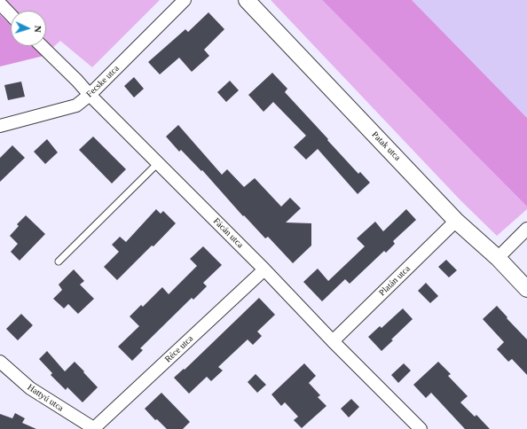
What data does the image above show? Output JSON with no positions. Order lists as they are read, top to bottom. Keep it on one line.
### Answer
{"streets":{"street":["Fecske utca","Patak utca","Fácán utca","Platán utca","Réce utca","Hattyú utca"]},"crossings":[["Fecske utca","Fácán utca"],["Patak utca","Platán utca"],["Fácán utca","Platán utca"],["Fácán utca","Réce utca"],["Réce utca","Hattyú utca"]],"north":"right"}
